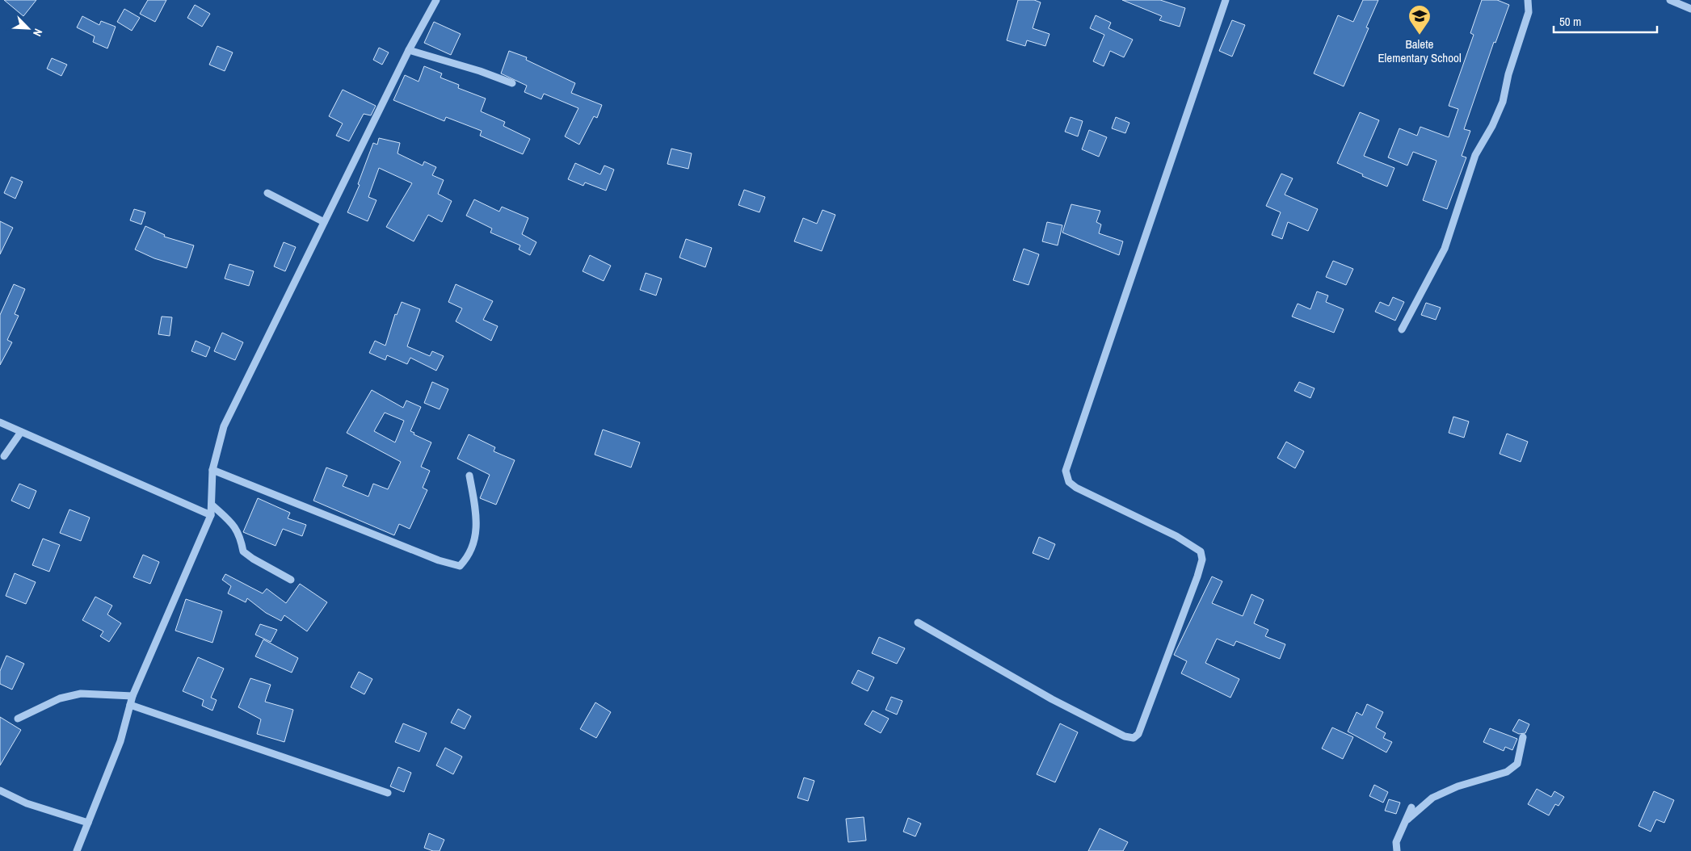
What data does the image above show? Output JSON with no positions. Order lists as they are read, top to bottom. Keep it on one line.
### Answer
{"places":{"school or university":["Balete Elementary School"]},"scale_bar":"50 m","north":"bottom right"}
